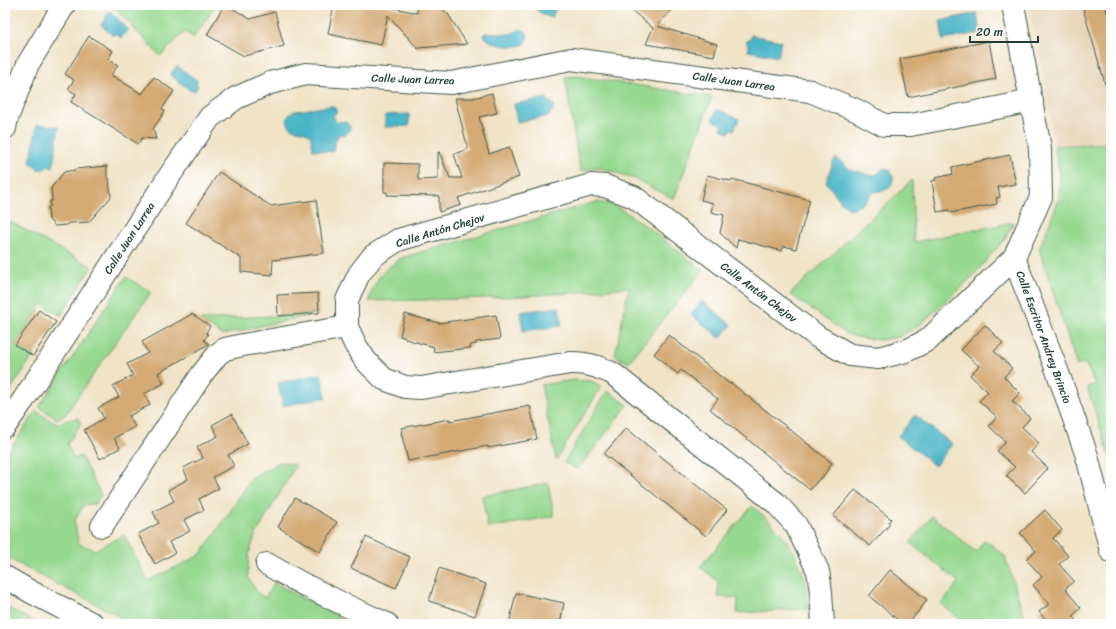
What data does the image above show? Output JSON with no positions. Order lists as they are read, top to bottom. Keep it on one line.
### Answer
{"streets":{"street":["Calle Juan Larrea","Calle Antón Chejov","Calle Escritor Andrey Brincio"]},"crossings":[["Calle Juan Larrea","Calle Escritor Andrey Brincio"],["Calle Antón Chejov","Calle Escritor Andrey Brincio"]],"scale_bar":"20 m"}
